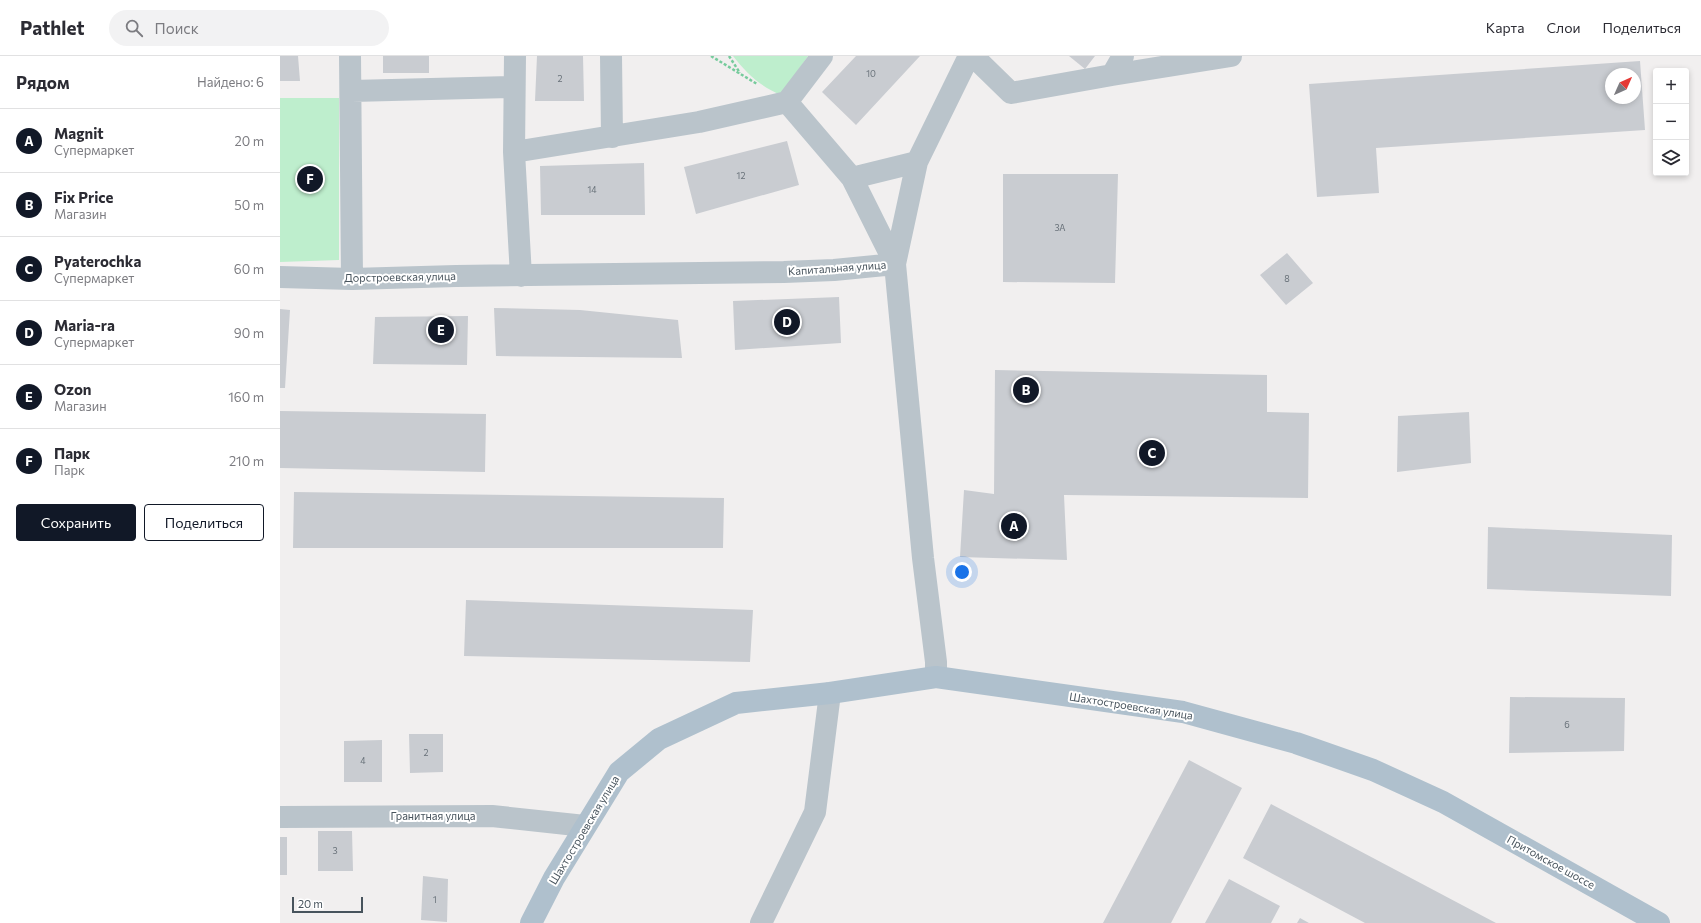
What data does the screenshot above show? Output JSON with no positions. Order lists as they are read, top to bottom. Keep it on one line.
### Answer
{"streets":{"main road":["Шахтостроевская улица","Притомское шоссе"],"street":["Капитальная улица","Дорстроевская улица","Гранитная улица"]},"crossings":[["Капитальная улица","Дорстроевская улица"],["Шахтостроевская улица","Гранитная улица"],["Шахтостроевская улица","Притомское шоссе"]],"house_numbers":["10","2","12","14","3А","8","6","2","4","3","1"],"scale_bar":"20 m","north":"top right","page":{"header":"Pathlet","search":"Поиск","nav":["Карта","Слои","Поделиться"],"heading":["Рядом","Найдено: 6"],"map_buttons":["+","−"],"list":[{"mark":"A","name":"Magnit","note":"Супермаркет","value":"20 m"},{"mark":"B","name":"Fix Price","note":"Магазин","value":"50 m"},{"mark":"C","name":"Pyaterochka","note":"Супермаркет","value":"60 m"},{"mark":"D","name":"Maria-ra","note":"Супермаркет","value":"90 m"},{"mark":"E","name":"Ozon","note":"Магазин","value":"160 m"},{"mark":"F","name":"Парк","note":"Парк","value":"210 m"}],"pins":["F","D","E","B","C","A"],"buttons":["Сохранить","Поделиться"],"scale":"20 m"}}
